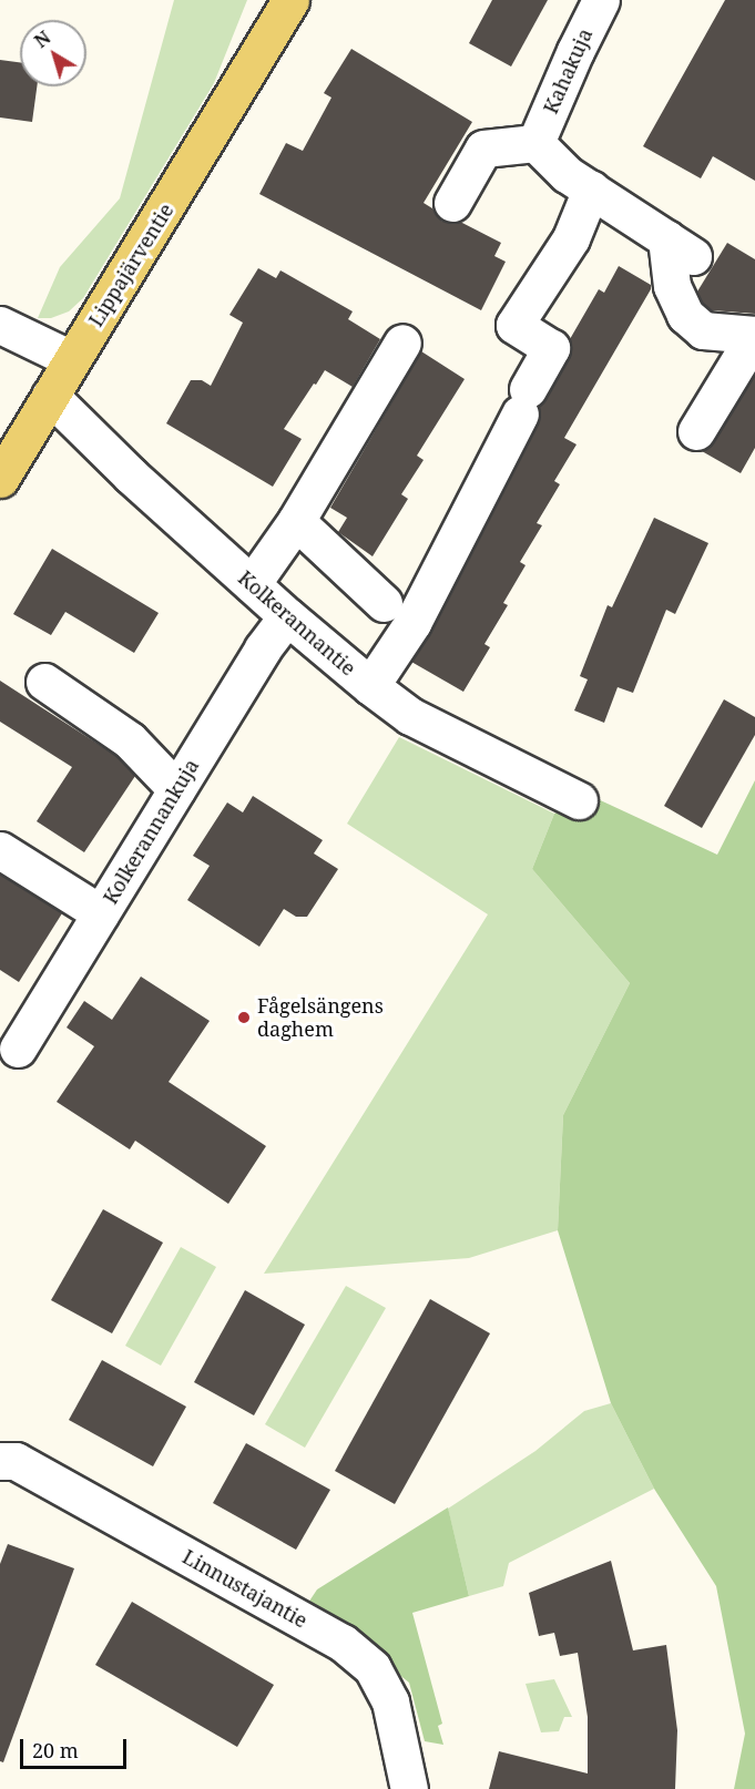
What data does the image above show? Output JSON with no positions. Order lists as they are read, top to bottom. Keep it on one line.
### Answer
{"streets":{"main road":["Lippajärventie"],"street":["Kahakuja","Kolkerannantie","Kolkerannankuja","Linnustajantie"]},"crossings":[["Lippajärventie","Kolkerannantie"],["Kolkerannantie","Kolkerannankuja"]],"places":["Fågelsängens daghem"],"scale_bar":"20 m","north":"top left"}
